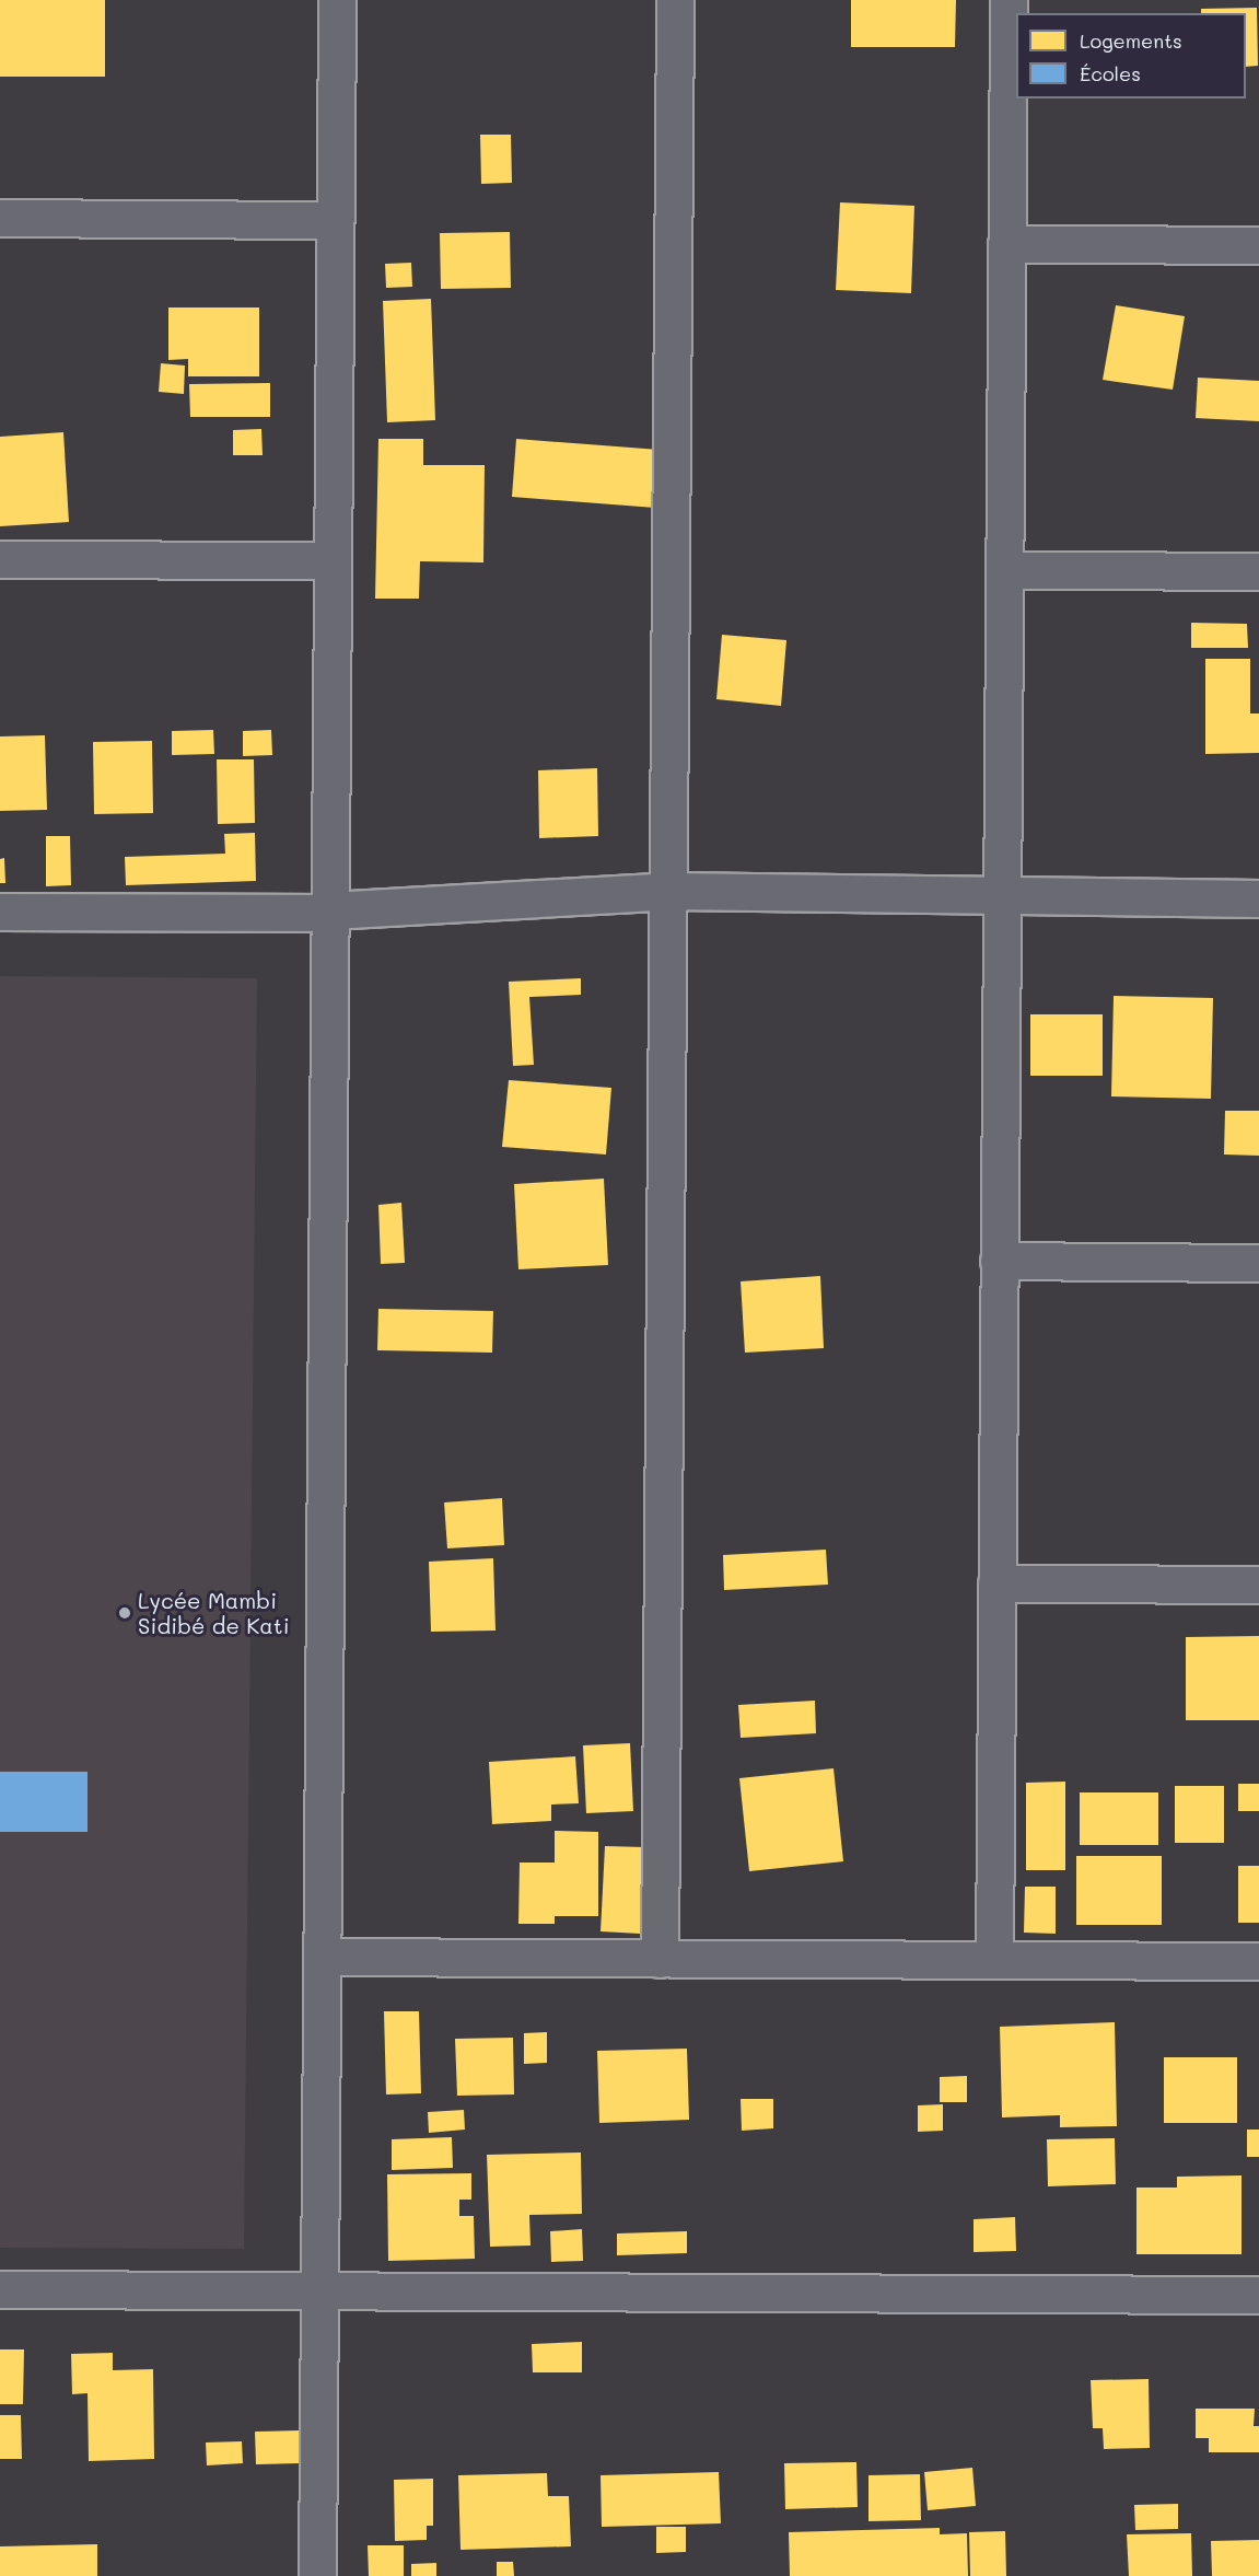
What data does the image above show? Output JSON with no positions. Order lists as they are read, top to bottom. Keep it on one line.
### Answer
{"places":["Lycée Mambi Sidibé de Kati"],"legend":["Logements","Écoles"]}
